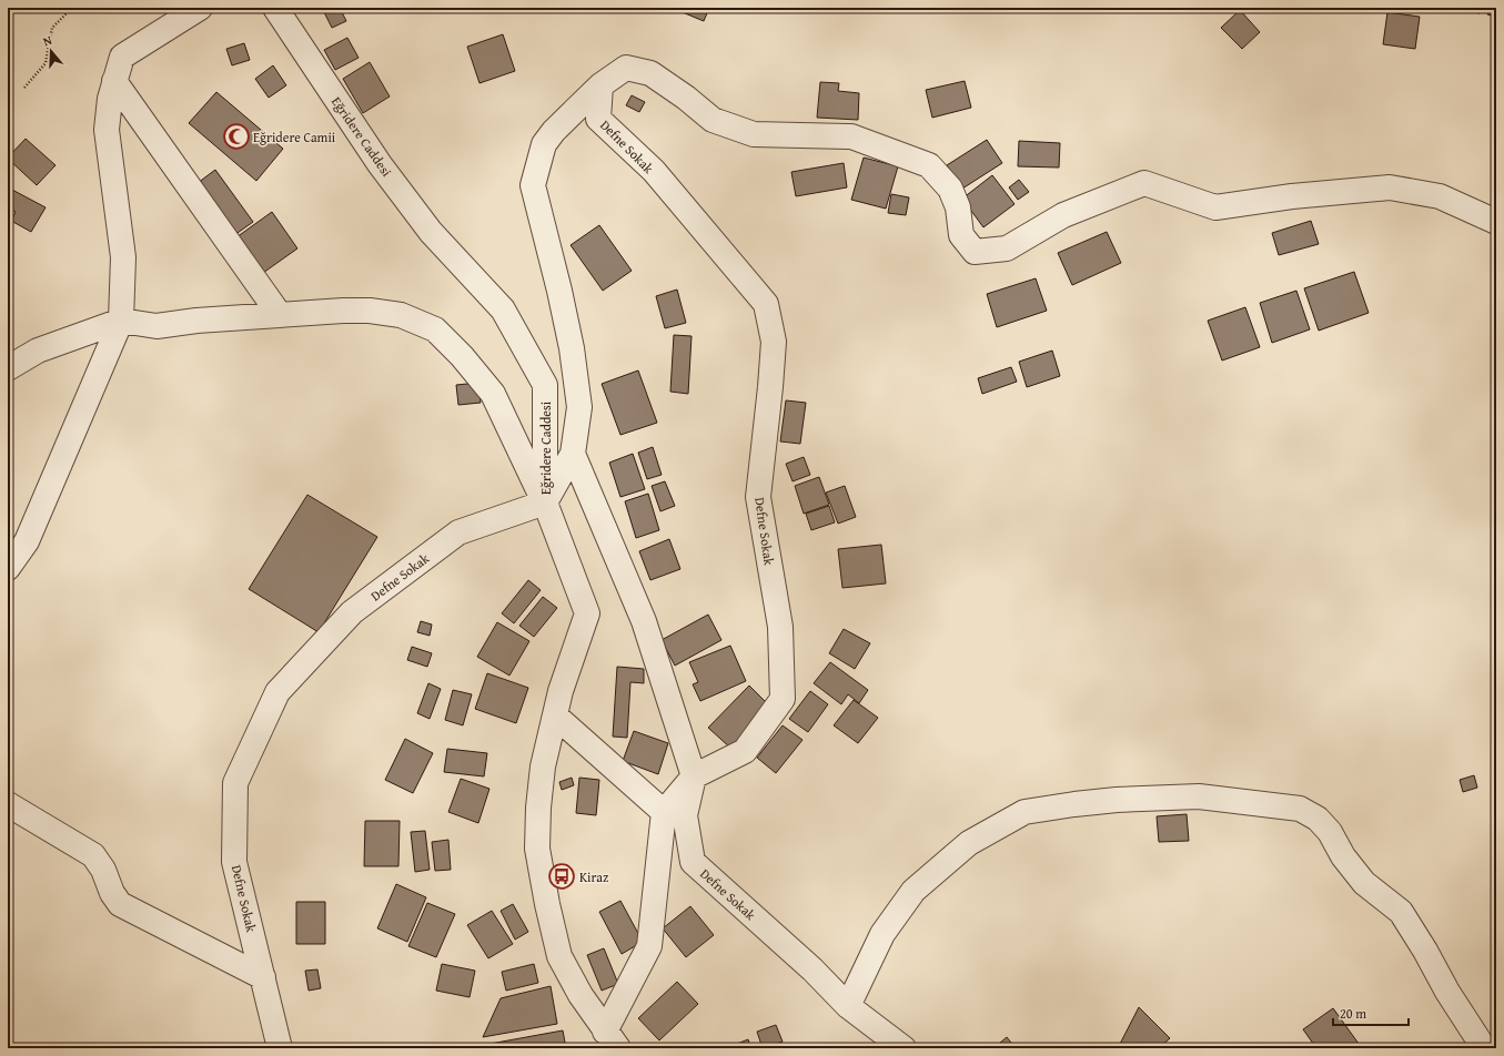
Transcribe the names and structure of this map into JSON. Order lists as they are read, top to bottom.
{
  "streets": {
    "street": ["Eğridere Caddesi", "Defne Sokak"]
  },
  "crossings": [
    ["Eğridere Caddesi", "Defne Sokak"]
  ],
  "places": {
    "mosque": ["Eğridere Camii"],
    "bus stop": ["Kiraz"]
  },
  "scale_bar": "20 m",
  "north": "top"
}
